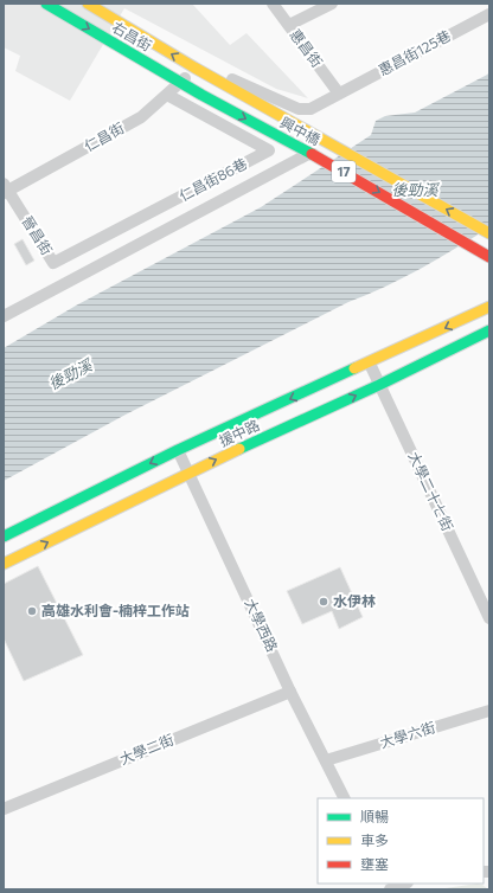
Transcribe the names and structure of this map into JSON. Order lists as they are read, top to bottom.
{
  "streets": {
    "street": [
      "右昌街",
      "惠昌街",
      "惠昌街125巷",
      "興中橋",
      "仁昌街",
      "17",
      "仁昌街86巷",
      "晉昌街",
      "援中路",
      "大學二十七街",
      "大學西路",
      "大學六街",
      "大學二街"
    ]
  },
  "crossings": [
    ["右昌街", "惠昌街125巷"],
    ["右昌街", "興中橋"],
    ["右昌街", "仁昌街"],
    ["惠昌街", "惠昌街125巷"],
    ["惠昌街125巷", "仁昌街"],
    ["仁昌街", "仁昌街86巷"],
    ["仁昌街", "晉昌街"],
    ["仁昌街86巷", "晉昌街"],
    ["援中路", "大學二十七街"],
    ["援中路", "大學西路"],
    ["大學西路", "大學六街"],
    ["大學西路", "大學二街"]
  ],
  "water": ["後勁溪"],
  "places": ["水伊林", "高雄水利會-楠梓工作站"],
  "legend": ["順暢", "車多", "壅塞"]
}
